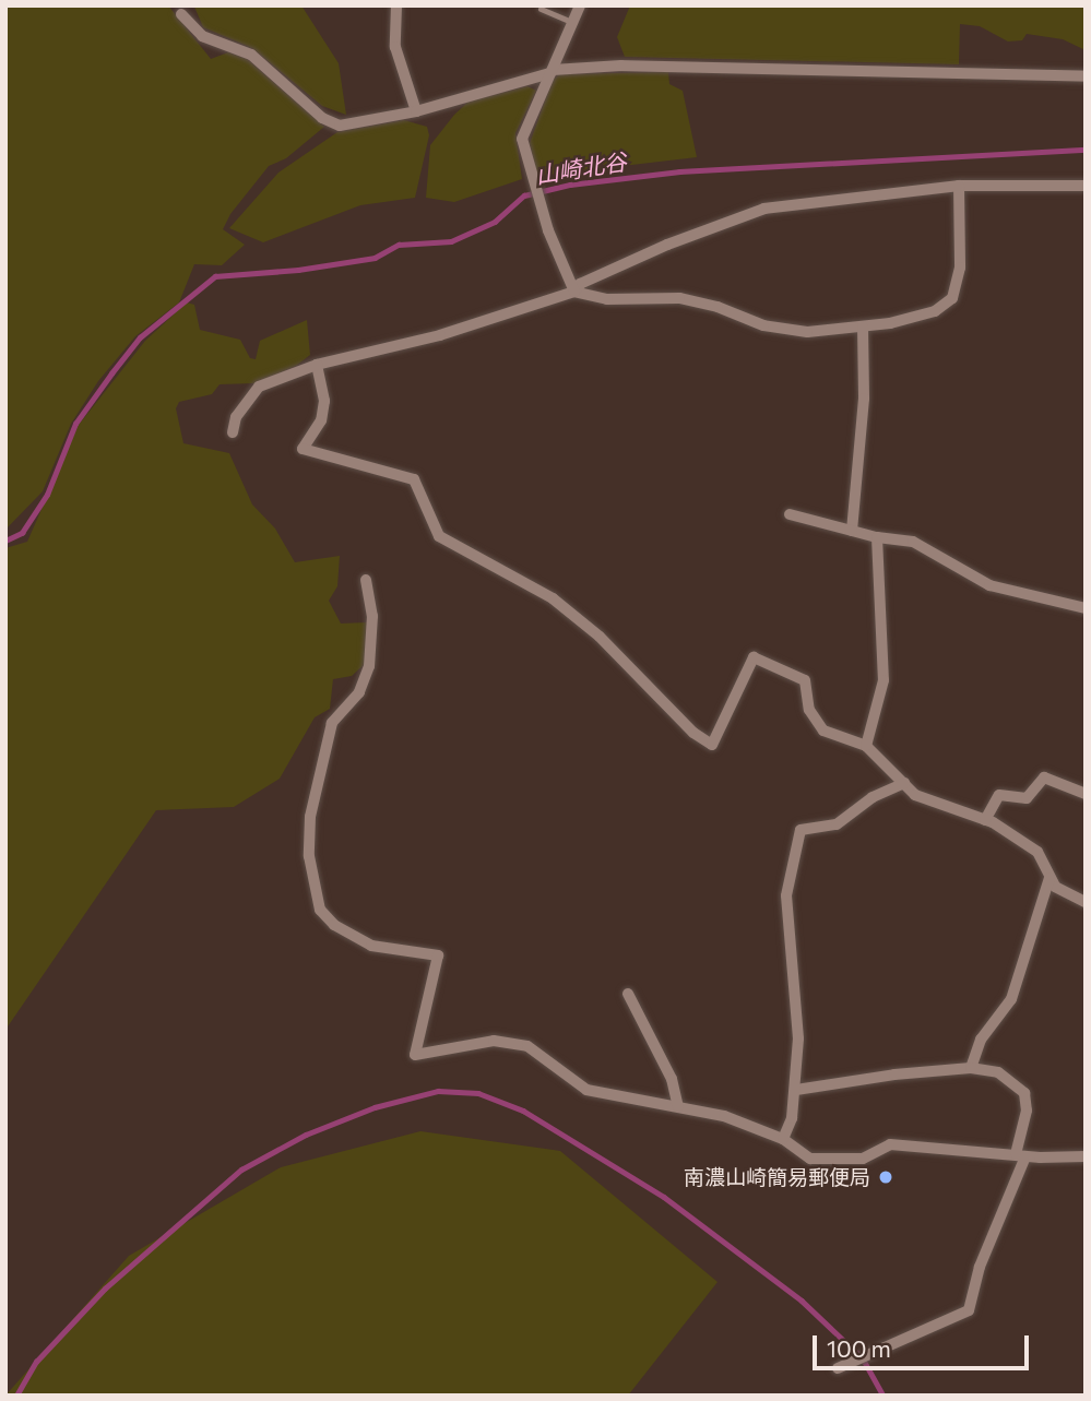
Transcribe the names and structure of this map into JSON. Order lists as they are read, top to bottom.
{
  "water": ["山崎北谷"],
  "places": ["南濃山崎簡易郵便局"],
  "scale_bar": "100 m"
}
